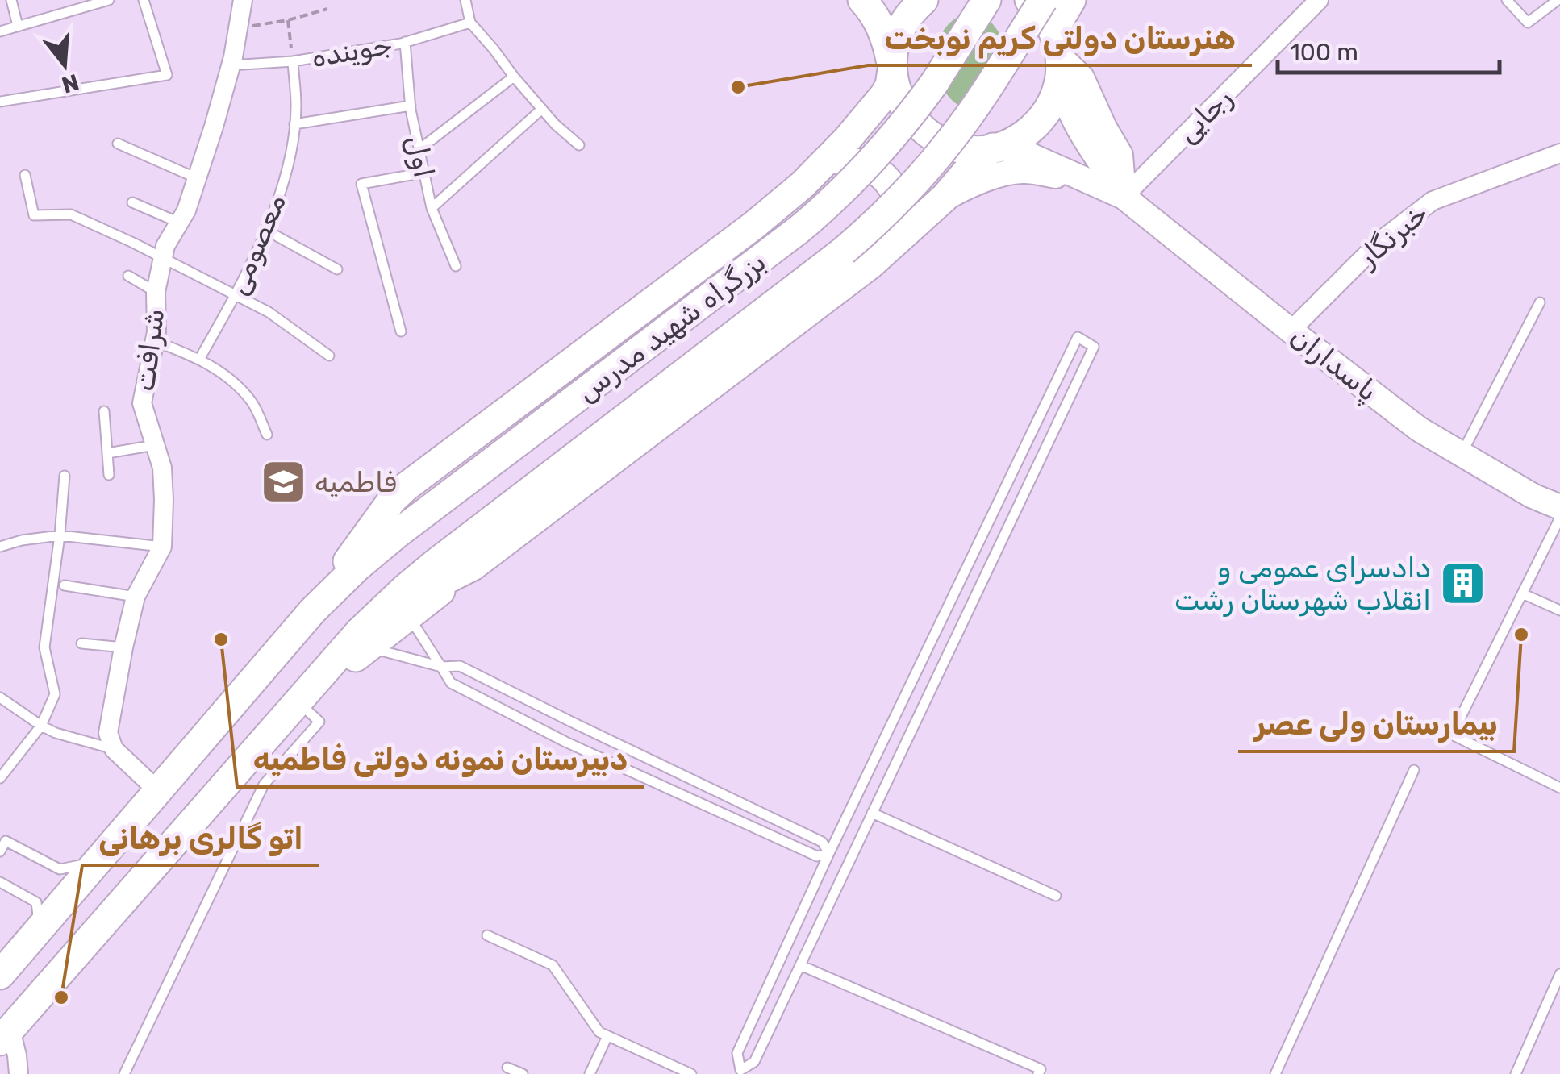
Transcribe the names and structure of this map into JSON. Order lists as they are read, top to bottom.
{
  "streets": {
    "highway": ["بزرگراه شهید مدرس"],
    "main road": ["پاسداران"],
    "street": ["رجایی", "خبرنگار", "شرافت"],
    "lane": ["جوینده", "اول", "معصومی"]
  },
  "crossings": [
    ["جوینده", "اول"],
    ["جوینده", "معصومی"],
    ["جوینده", "شرافت"],
    ["رجایی", "پاسداران"],
    ["خبرنگار", "پاسداران"]
  ],
  "places": {
    "other": [
      "هنرستان دولتی کریم نوبخت",
      "بیمارستان ولی عصر",
      "دبیرستان نمونه دولتی فاطمیه",
      "اتو گالری برهانی"
    ],
    "school or university": ["فاطمیه"],
    "building": ["دادسرای عمومی و انقلاب شهرستان رشت"]
  },
  "scale_bar": "100 m",
  "north": "bottom"
}
